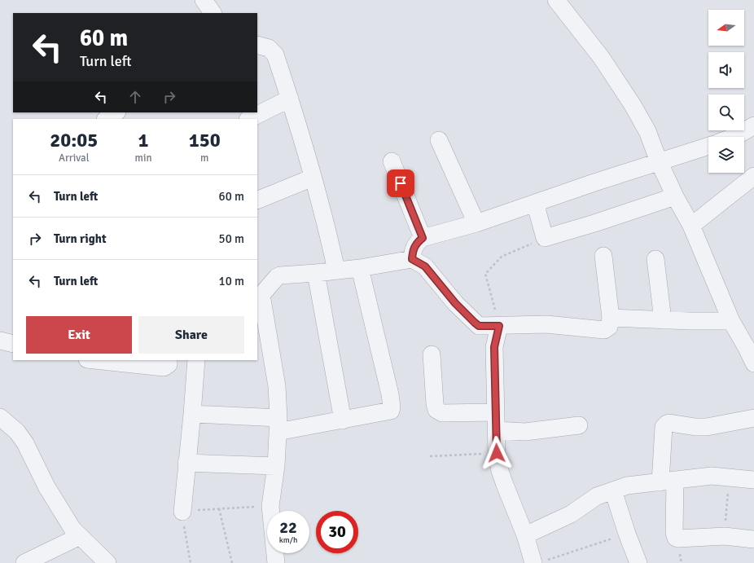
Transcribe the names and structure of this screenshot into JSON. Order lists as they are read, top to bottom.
{
  "north": "left",
  "page": {
    "turn": ["60 m", "Turn left"],
    "eta": [
      "20:05",
      "Arrival",
      "1",
      "min",
      "150",
      "m"
    ],
    "list": [
      {
        "name": "Turn left",
        "value": "60 m"
      },
      {
        "name": "Turn right",
        "value": "50 m"
      },
      {
        "name": "Turn left",
        "value": "10 m"
      }
    ],
    "buttons": ["Exit", "Share"],
    "speed": "22 km/h",
    "limit": "30"
  }
}
